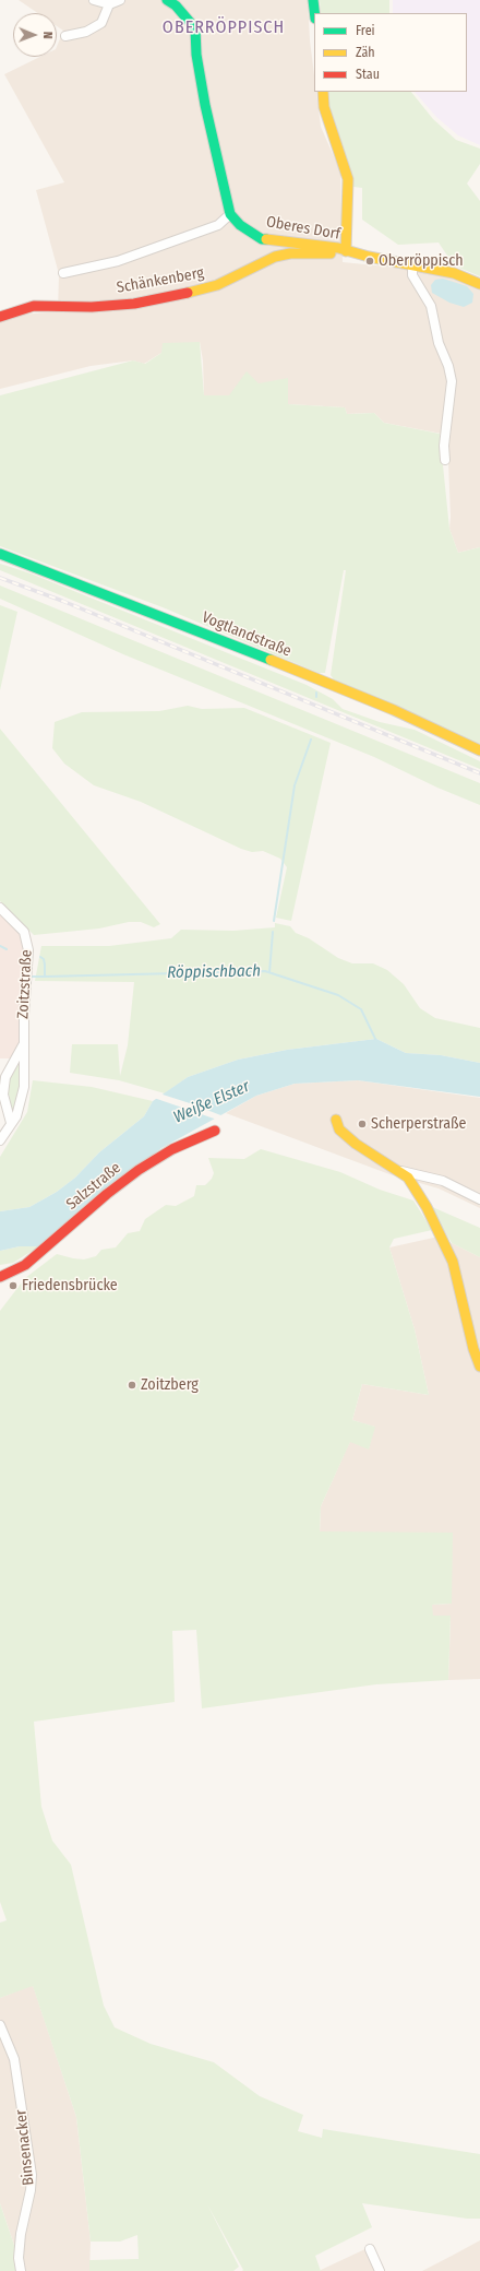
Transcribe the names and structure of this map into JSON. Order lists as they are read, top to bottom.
{
  "streets": {
    "street": [
      "Oberes Dorf",
      "Schänkenberg",
      "Vogtlandstraße",
      "Zoitzstraße",
      "Salzstraße",
      "Binsenacker"
    ]
  },
  "crossings": [
    ["Oberes Dorf", "Schänkenberg"]
  ],
  "districts": ["OBERRÖPPISCH"],
  "water": ["Röppischbach", "Weiße Elster"],
  "places": [
    "Oberröppisch",
    "Scherperstraße",
    "Friedensbrücke",
    "Zoitzberg"
  ],
  "legend": ["Frei", "Zäh", "Stau"],
  "north": "right"
}
